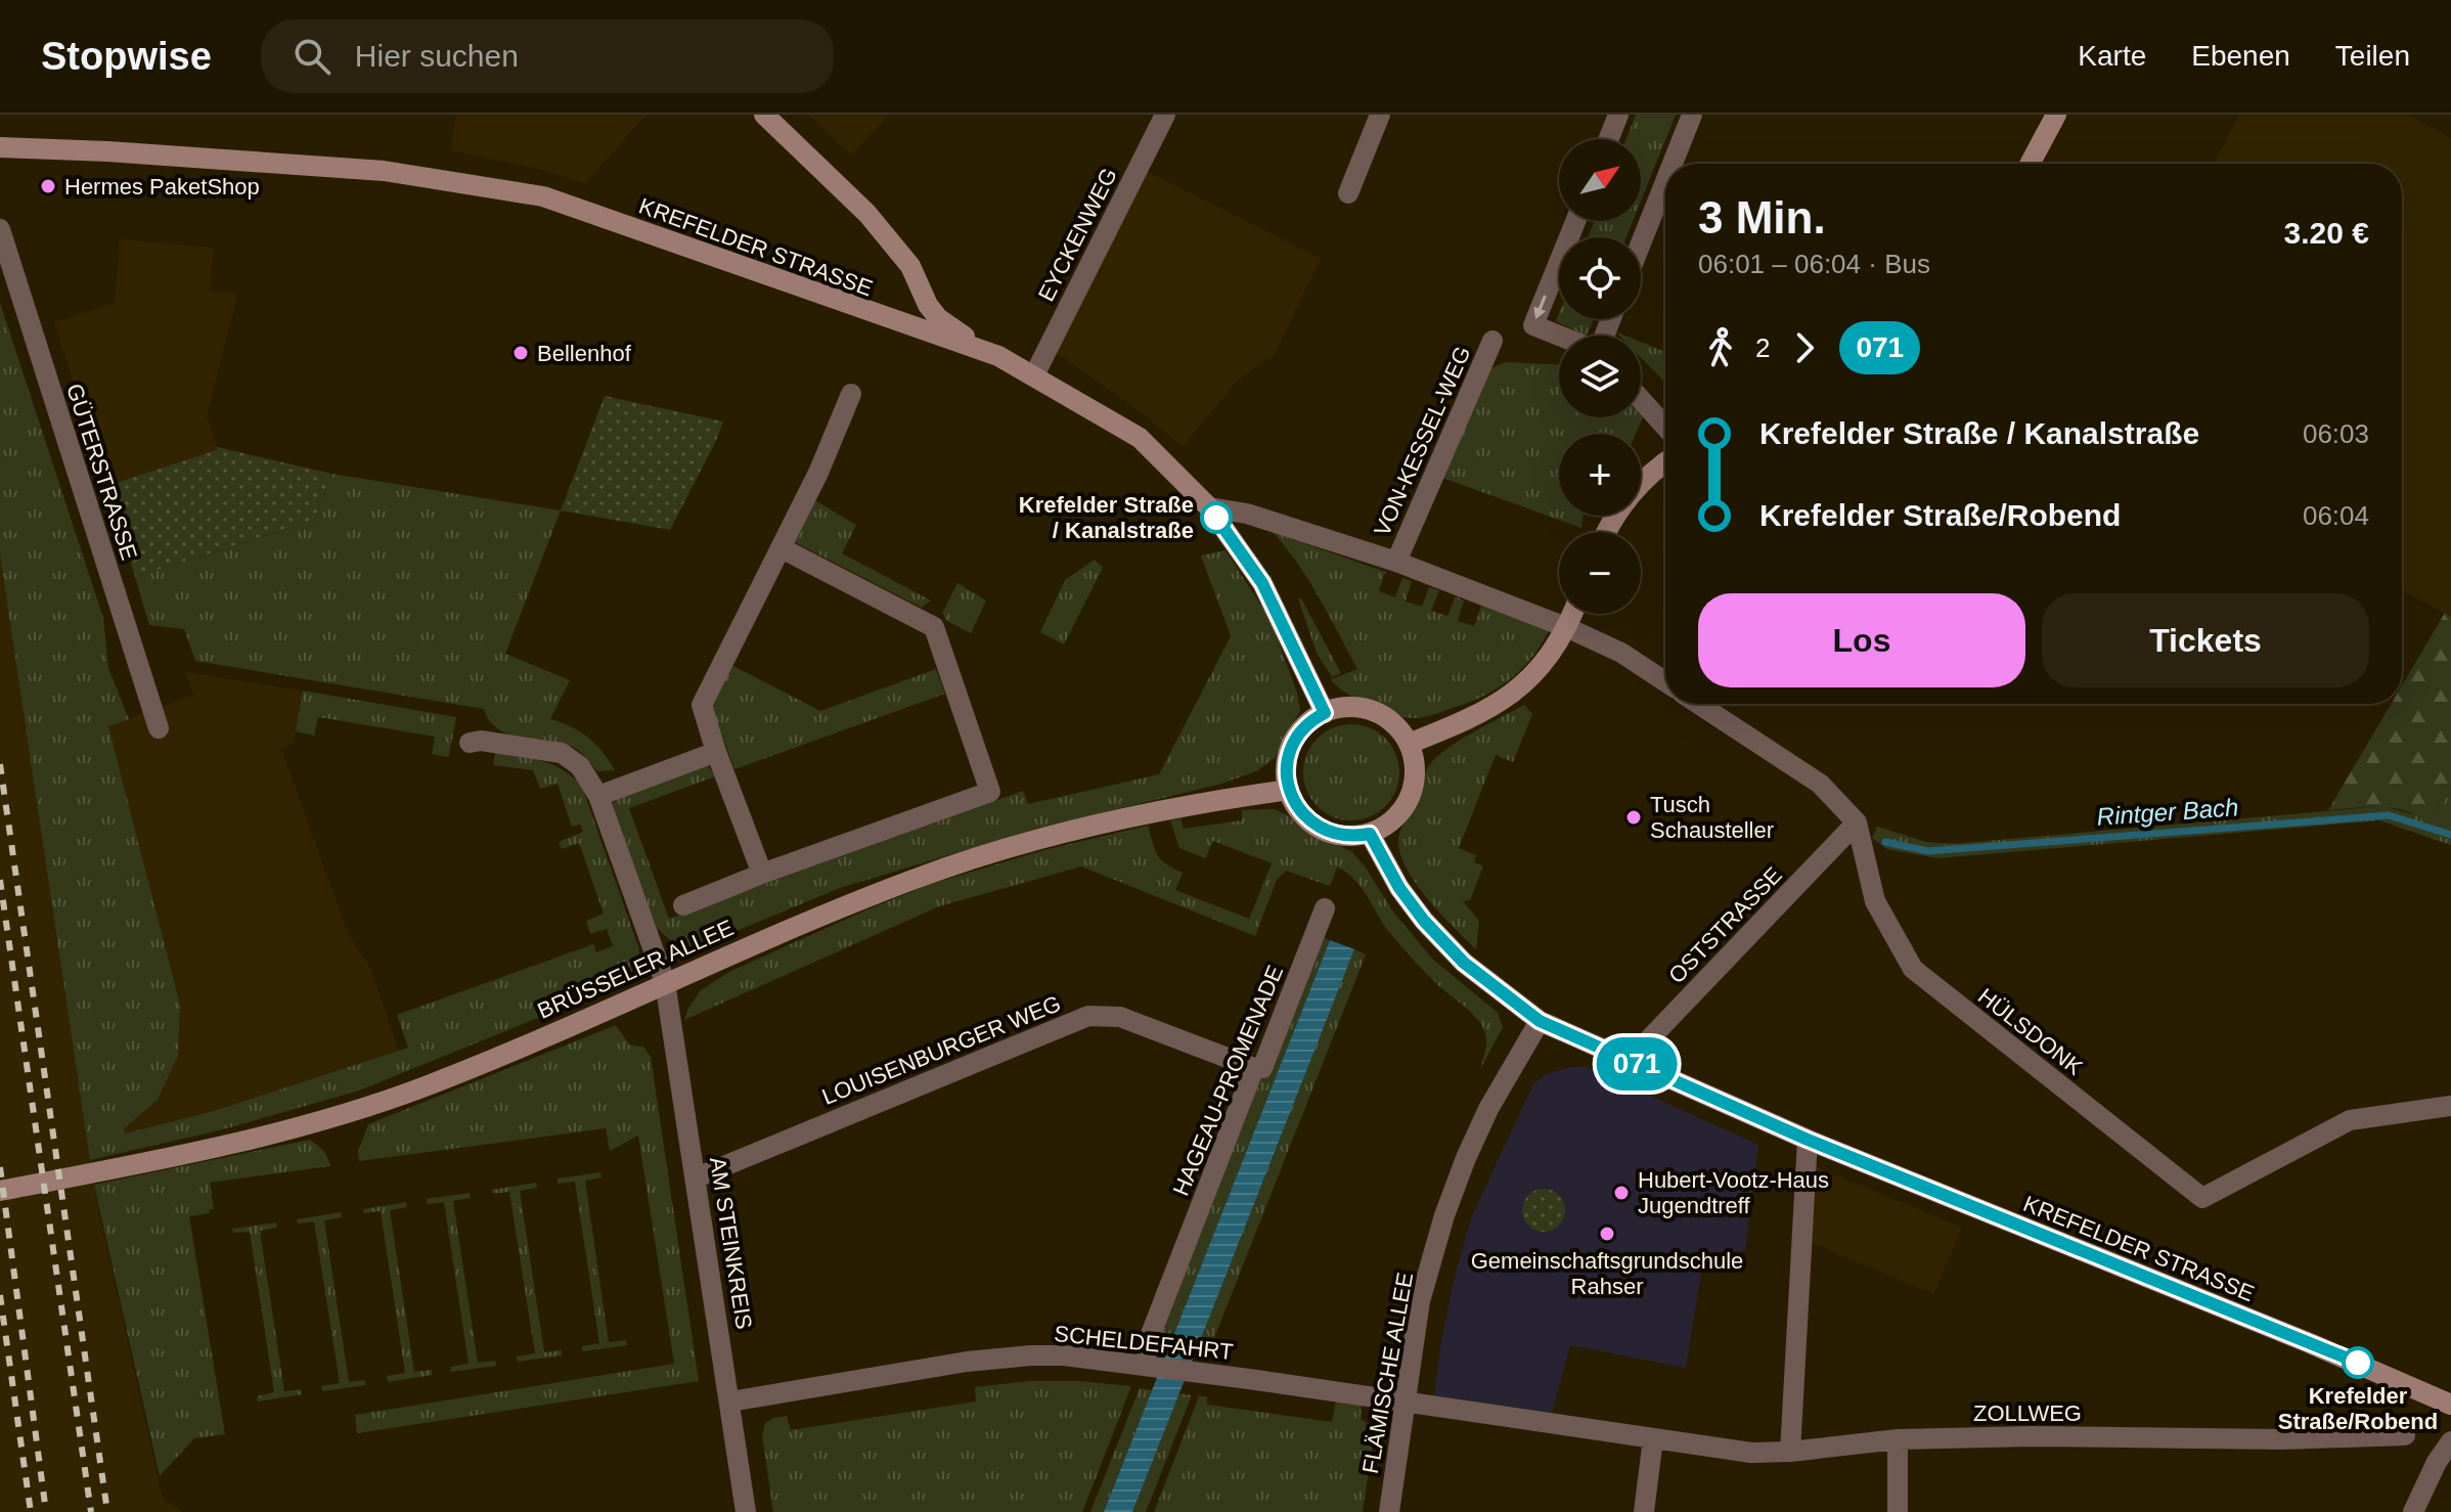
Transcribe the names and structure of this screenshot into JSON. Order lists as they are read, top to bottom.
{
  "streets": {
    "main road": ["KREFELDER STRASSE", "BRÜSSELER ALLEE"],
    "street": [
      "EYCKENWEG",
      "VON-KESSEL-WEG",
      "GÜTERSTRASSE",
      "OSTSTRASSE",
      "HÜLSDONK",
      "LOUISENBURGER WEG",
      "HAGEAU-PROMENADE",
      "AM STEINKREIS",
      "SCHELDEFAHRT",
      "FLÄMISCHE ALLEE",
      "ZOLLWEG"
    ]
  },
  "crossings": [
    ["EYCKENWEG", "KREFELDER STRASSE"],
    ["KREFELDER STRASSE", "VON-KESSEL-WEG"],
    ["KREFELDER STRASSE", "OSTSTRASSE"],
    ["KREFELDER STRASSE", "BRÜSSELER ALLEE"],
    ["KREFELDER STRASSE", "FLÄMISCHE ALLEE"],
    ["OSTSTRASSE", "HÜLSDONK"],
    ["BRÜSSELER ALLEE", "AM STEINKREIS"],
    ["LOUISENBURGER WEG", "HAGEAU-PROMENADE"],
    ["LOUISENBURGER WEG", "AM STEINKREIS"],
    ["HAGEAU-PROMENADE", "SCHELDEFAHRT"],
    ["AM STEINKREIS", "SCHELDEFAHRT"],
    ["SCHELDEFAHRT", "FLÄMISCHE ALLEE"],
    ["SCHELDEFAHRT", "ZOLLWEG"],
    ["FLÄMISCHE ALLEE", "ZOLLWEG"]
  ],
  "water": ["Rintger Bach"],
  "places": [
    "Hermes PaketShop",
    "Bellenhof",
    "Krefelder Straße / Kanalstraße",
    "Tusch Schausteller",
    "Hubert-Vootz-Haus Jugendtreff",
    "Gemeinschaftsgrundschule Rahser",
    "Krefelder Straße/Robend"
  ],
  "lines": ["bus line 071"],
  "north": "top right",
  "page": {
    "header": "Stopwise",
    "search": "Hier suchen",
    "nav": ["Karte", "Ebenen", "Teilen"],
    "on_map": "071",
    "map_buttons": ["+", "−"],
    "heading": ["3 Min.", "06:01 – 06:04 · Bus", "3.20 €"],
    "legs": ["2", "071"],
    "list": [
      {
        "name": "Krefelder Straße / Kanalstraße",
        "value": "06:03"
      },
      {
        "name": "Krefelder Straße/Robend",
        "value": "06:04"
      }
    ],
    "buttons": ["Los", "Tickets"]
  }
}
